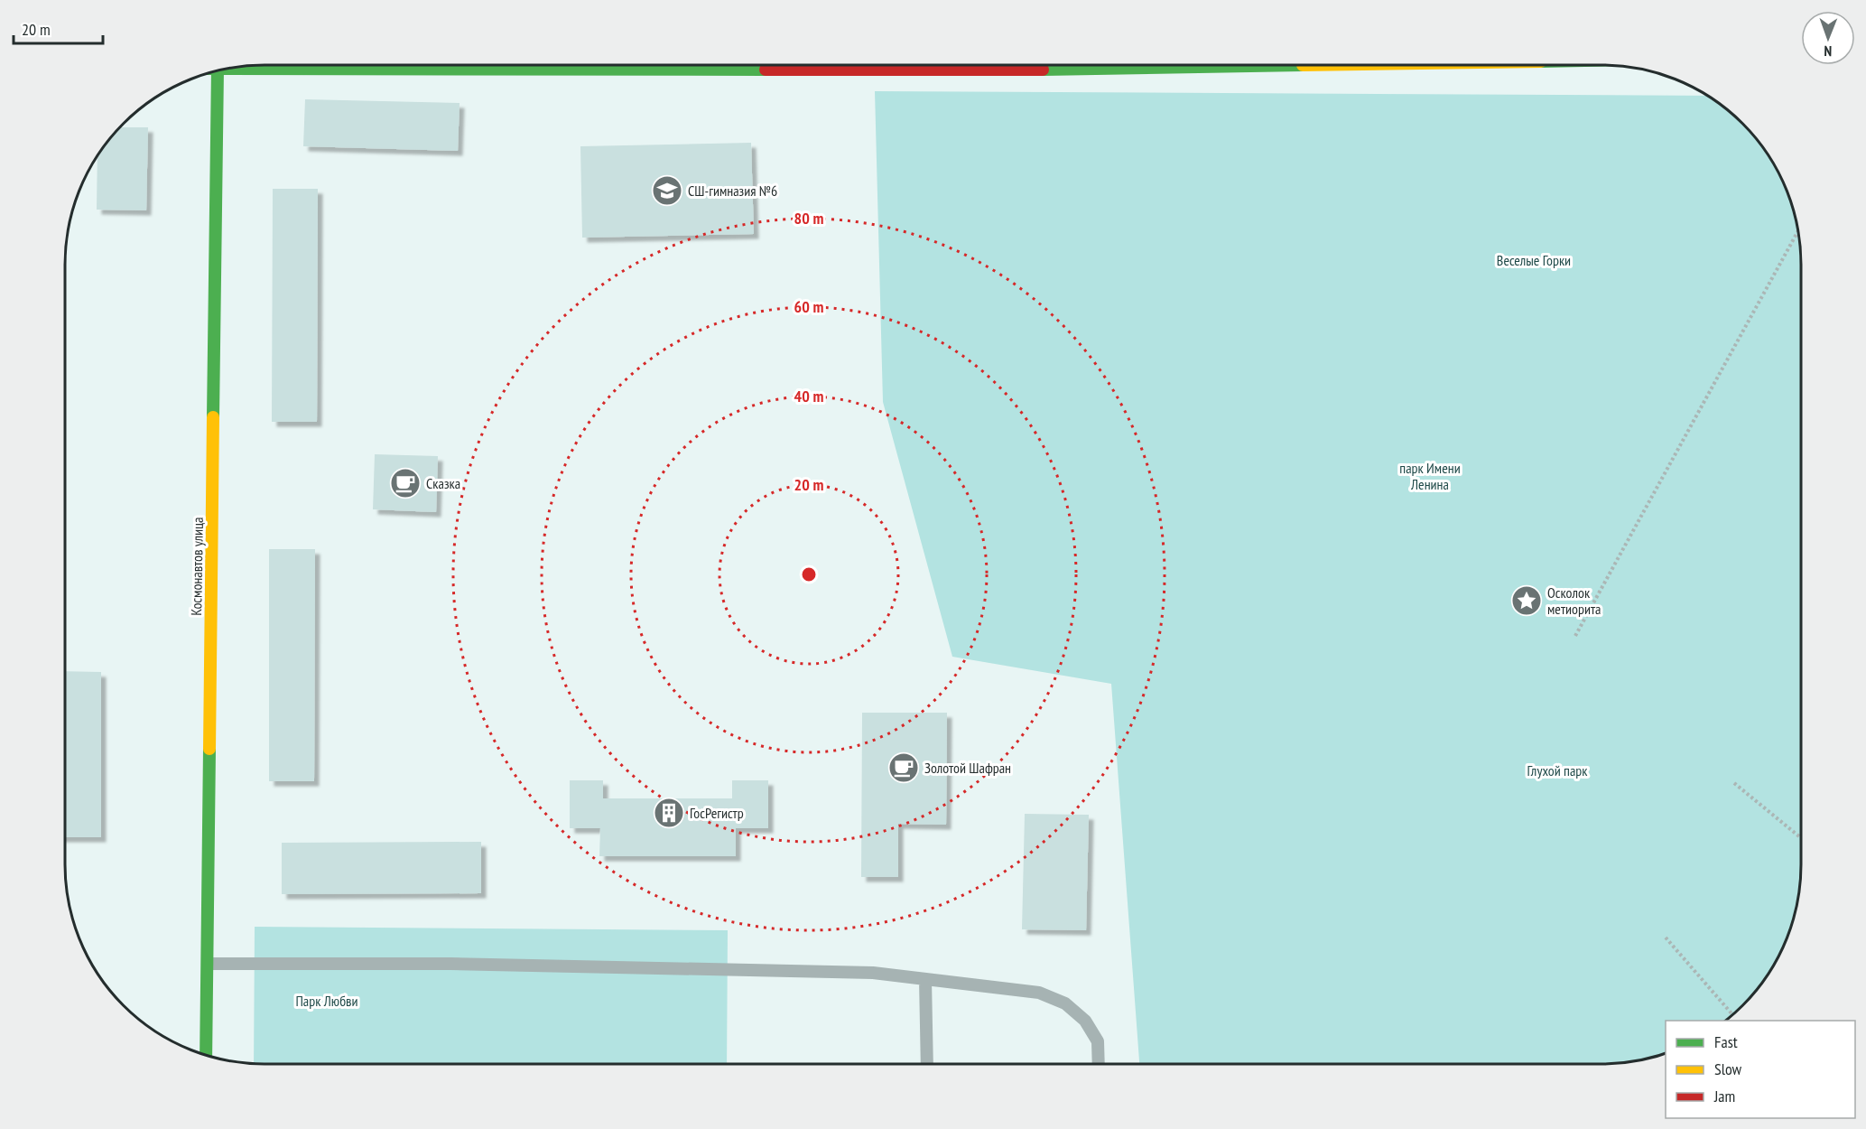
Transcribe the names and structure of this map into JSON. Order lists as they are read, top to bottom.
{
  "streets": {
    "street": ["Космонавтов улица"]
  },
  "parks": [
    "Веселые Горки",
    "парк Имени Ленина",
    "Глухой парк",
    "Парк Любви"
  ],
  "places": {
    "school or university": ["СШ-гимназия №6"],
    "cafe": ["Сказка", "Золотой Шафран"],
    "place": ["Осколок метиорита"],
    "building": ["ГосРегистр"]
  },
  "legend": ["Fast", "Slow", "Jam"],
  "scale_bar": "20 m",
  "north": "bottom",
  "rings": [
    "80 m",
    "60 m",
    "40 m",
    "20 m"
  ]
}
